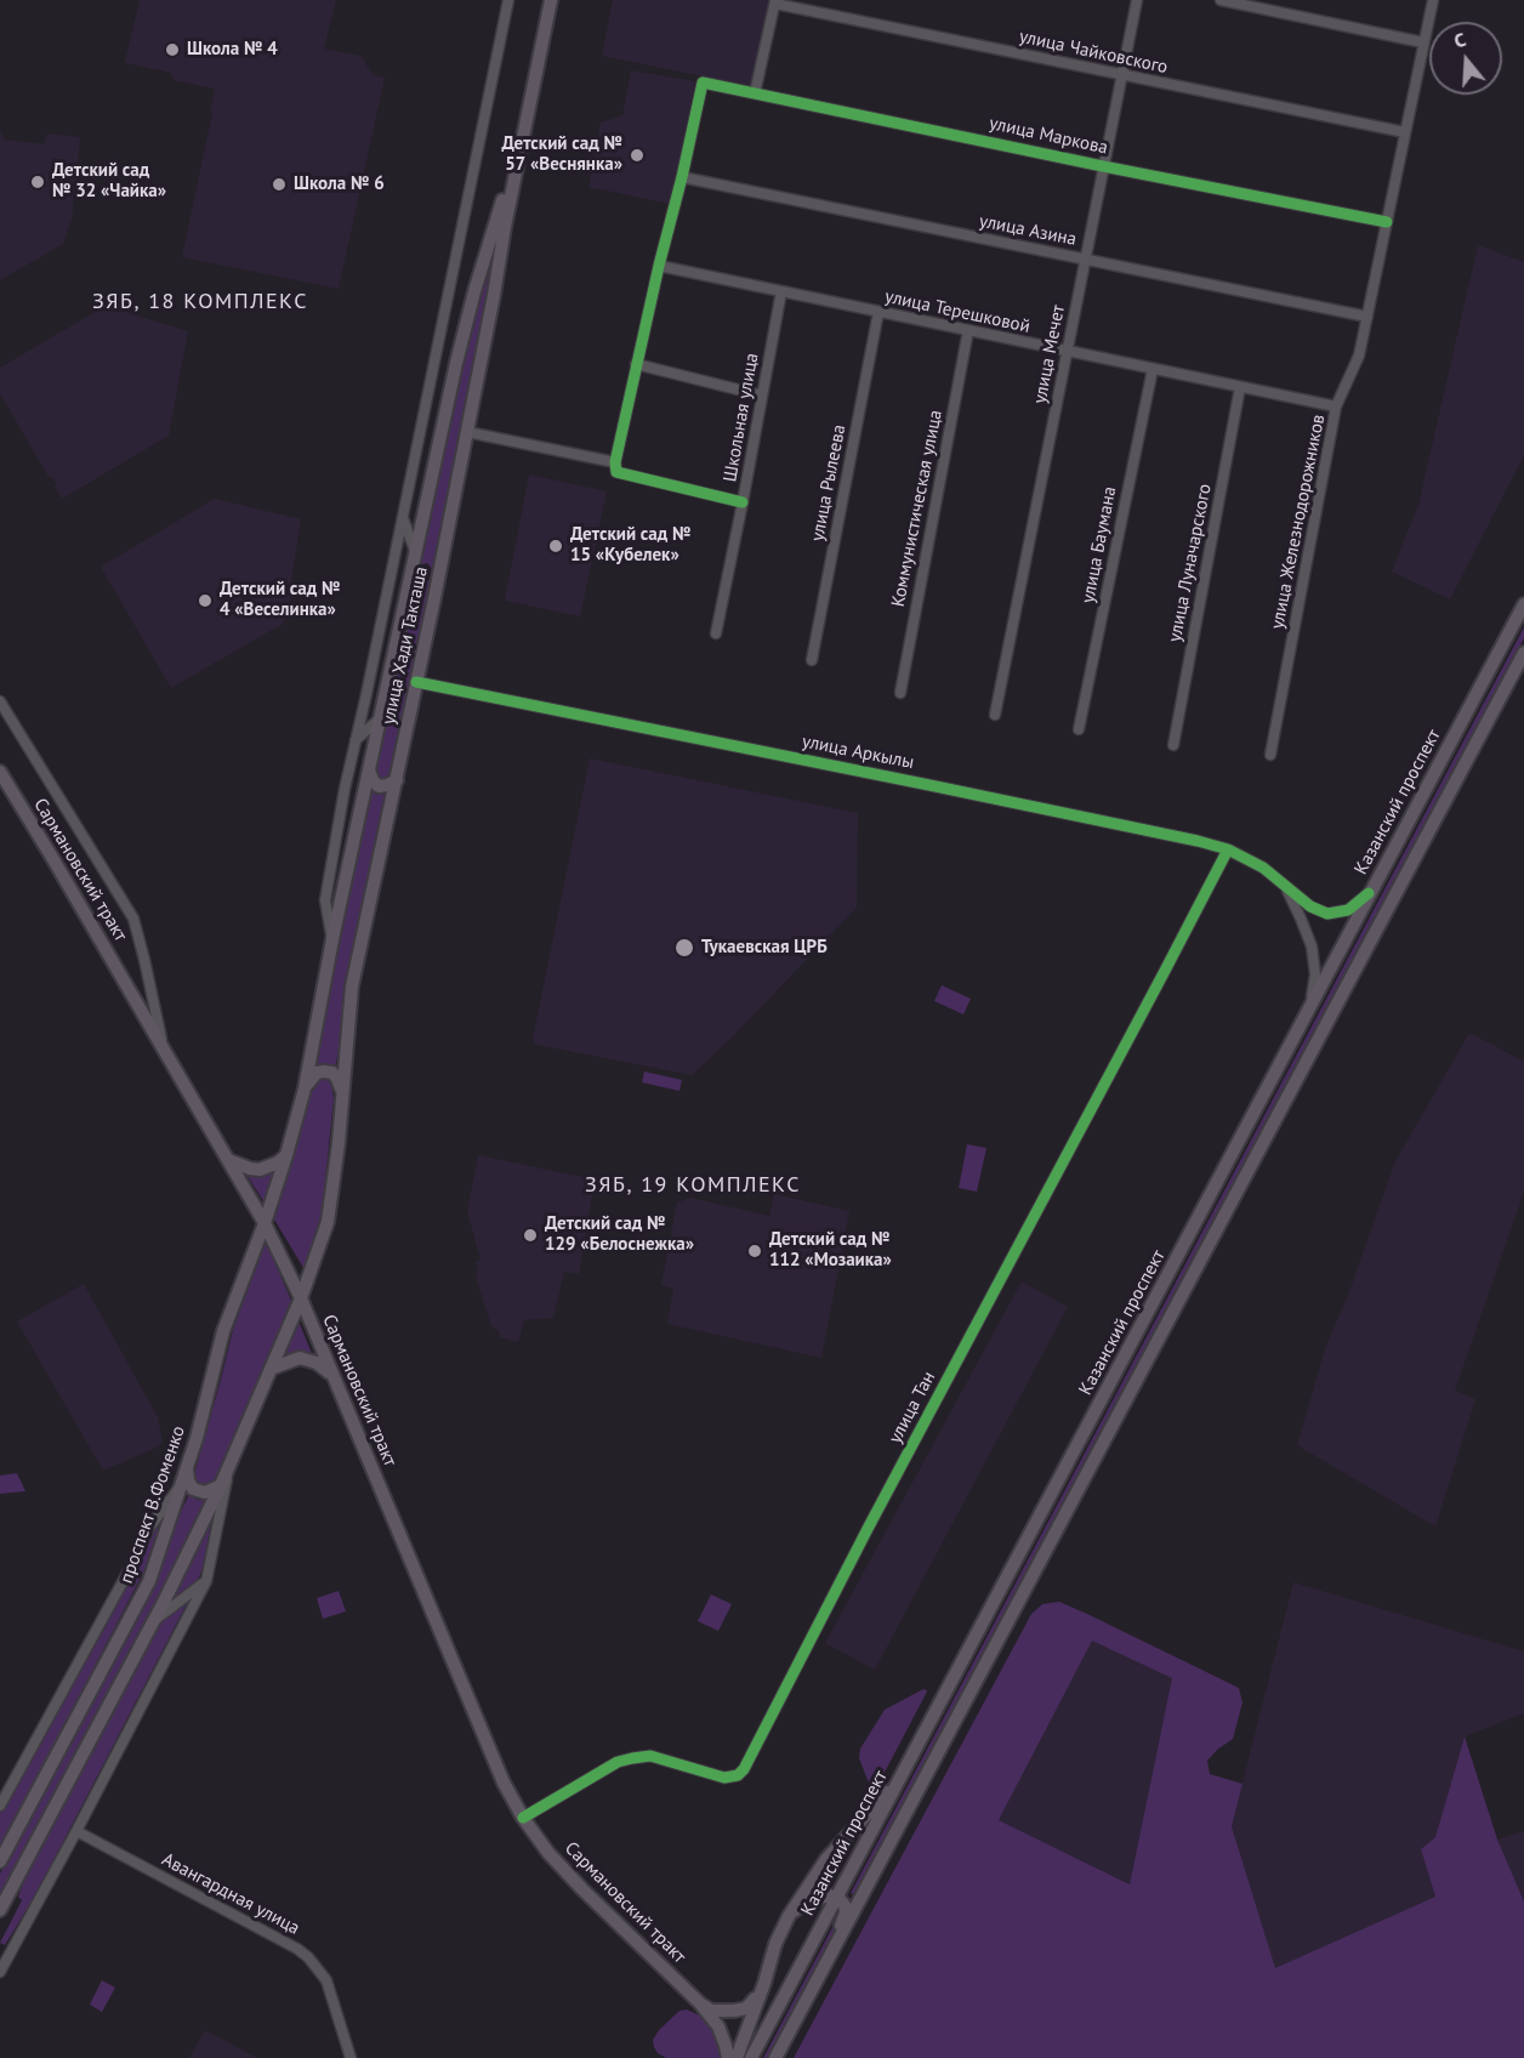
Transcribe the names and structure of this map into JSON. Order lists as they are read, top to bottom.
{
  "streets": {
    "main road": [
      "улица Хади Такташа",
      "Казанский проспект",
      "Сармановский тракт",
      "проспект В.Фоменко"
    ],
    "street": [
      "улица Чайковского",
      "улица Маркова",
      "улица Азина",
      "улица Терешковой",
      "улица Мечет",
      "Школьная улица",
      "улица Рылеева",
      "Коммунистическая улица",
      "улица Железнодорожников",
      "улица Баумана",
      "улица Луначарского",
      "улица Аркылы",
      "улица Тан",
      "Авангардная улица"
    ]
  },
  "crossings": [
    ["улица Чайковского", "улица Мечет"],
    ["улица Чайковского", "улица Железнодорожников"],
    ["улица Маркова", "улица Азина"],
    ["улица Маркова", "улица Мечет"],
    ["улица Маркова", "улица Железнодорожников"],
    ["улица Азина", "улица Мечет"],
    ["улица Азина", "улица Железнодорожников"],
    ["улица Терешковой", "улица Мечет"],
    ["улица Терешковой", "Школьная улица"],
    ["улица Терешковой", "улица Рылеева"],
    ["улица Терешковой", "Коммунистическая улица"],
    ["улица Терешковой", "улица Железнодорожников"],
    ["улица Терешковой", "улица Баумана"],
    ["улица Терешковой", "улица Луначарского"],
    ["улица Хади Такташа", "улица Аркылы"],
    ["улица Хади Такташа", "Сармановский тракт"],
    ["улица Хади Такташа", "проспект В.Фоменко"],
    ["улица Аркылы", "Казанский проспект"],
    ["улица Аркылы", "улица Тан"],
    ["Сармановский тракт", "улица Тан"],
    ["Сармановский тракт", "проспект В.Фоменко"]
  ],
  "districts": ["ЗЯБ, 18 КОМПЛЕКС", "ЗЯБ, 19 КОМПЛЕКС"],
  "places": [
    "Школа № 4",
    "Детский сад № 57 «Веснянка»",
    "Детский сад № 32 «Чайка»",
    "Школа № 6",
    "Детский сад № 15 «Кубелек»",
    "Детский сад № 4 «Веселинка»",
    "Тукаевская ЦРБ",
    "Детский сад № 129 «Белоснежка»",
    "Детский сад № 112 «Мозаика»"
  ],
  "north": "top"
}
